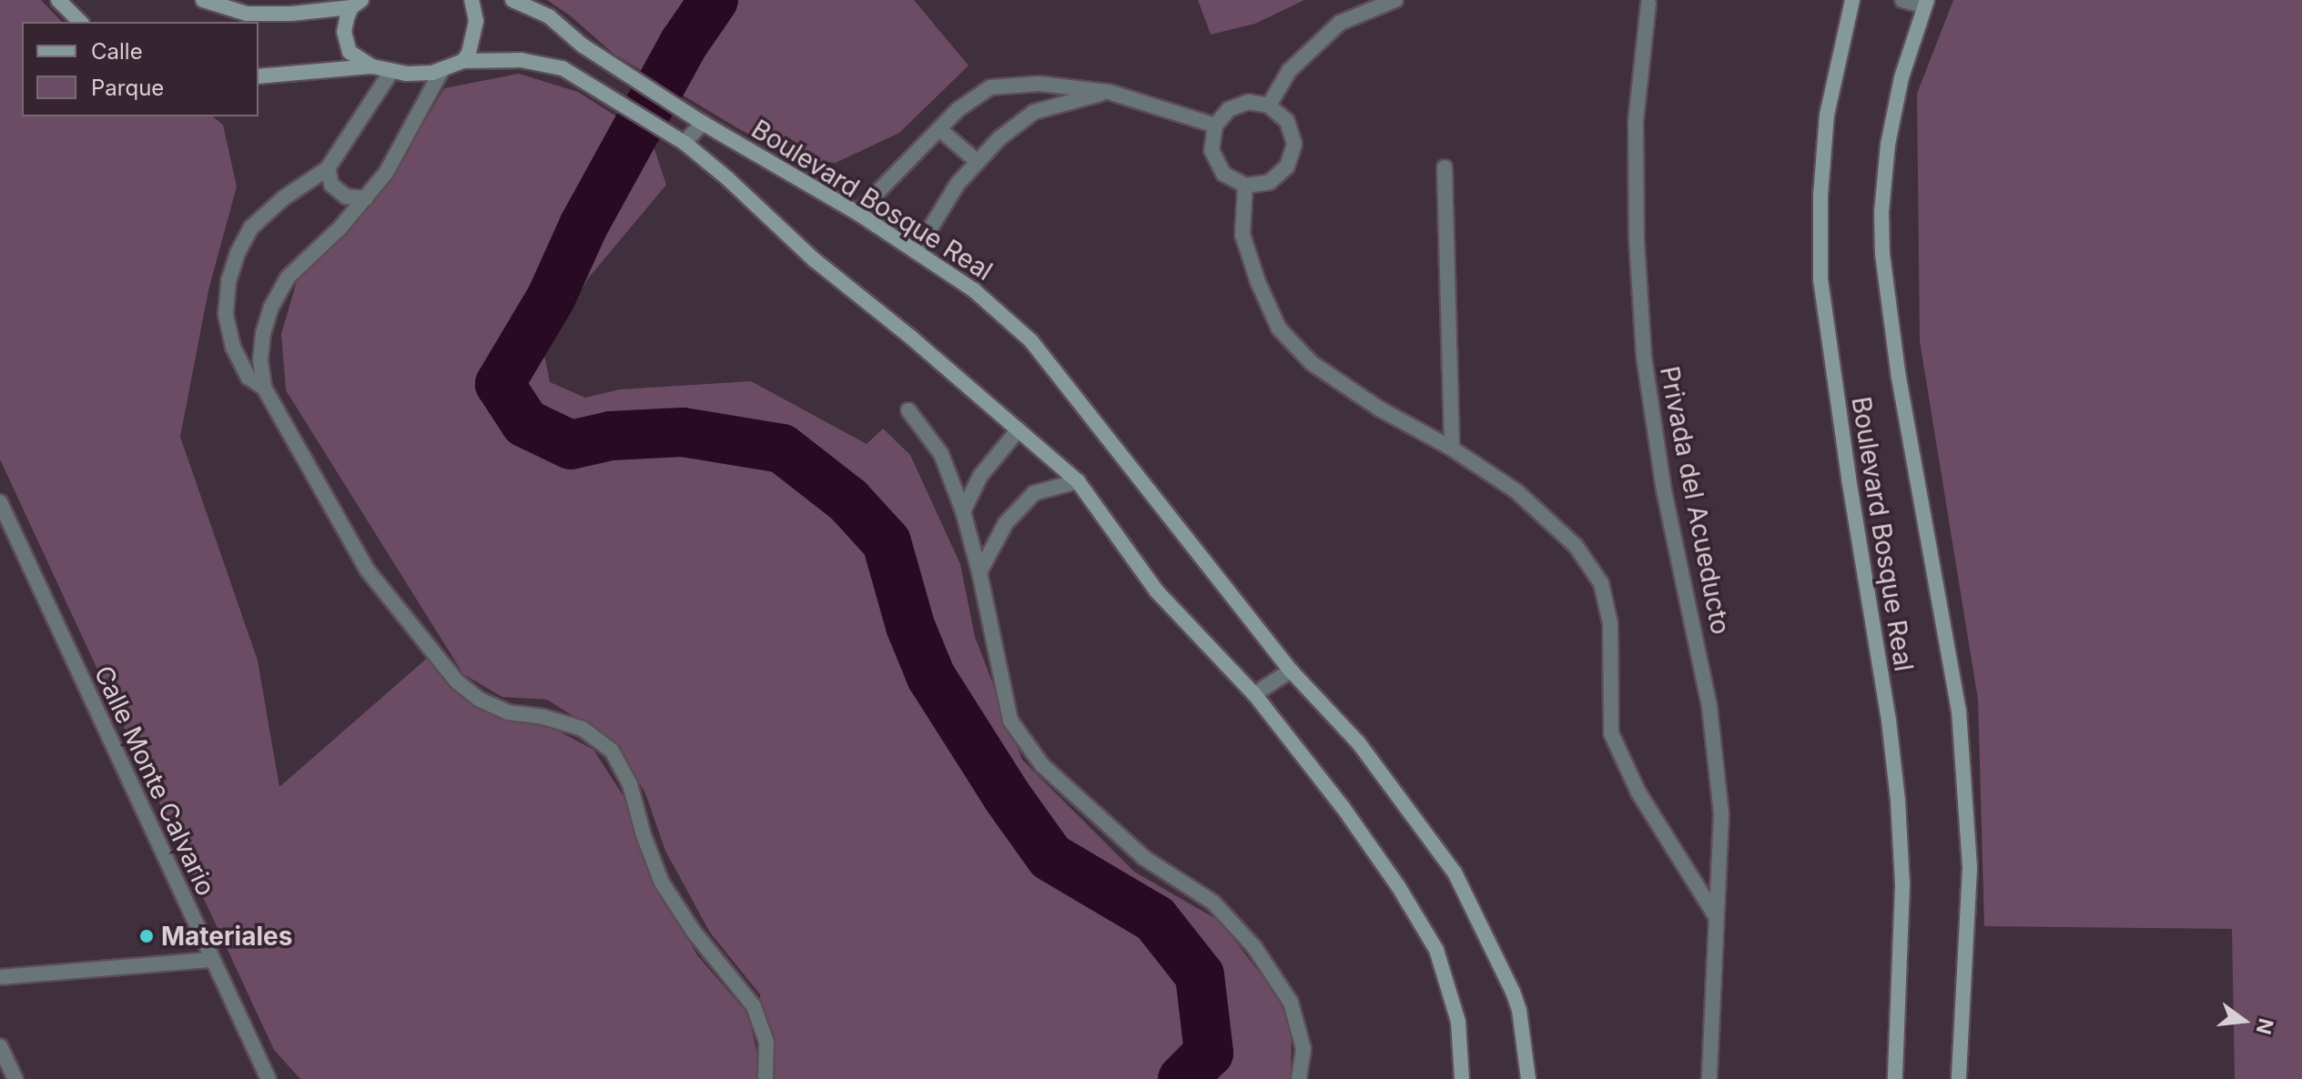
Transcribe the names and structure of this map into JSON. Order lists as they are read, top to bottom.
{
  "streets": {
    "street": ["Boulevard Bosque Real", "Privada del Acueducto", "Calle Monte Calvario"]
  },
  "places": ["Materiales"],
  "legend": ["Calle", "Parque"],
  "north": "right"
}
